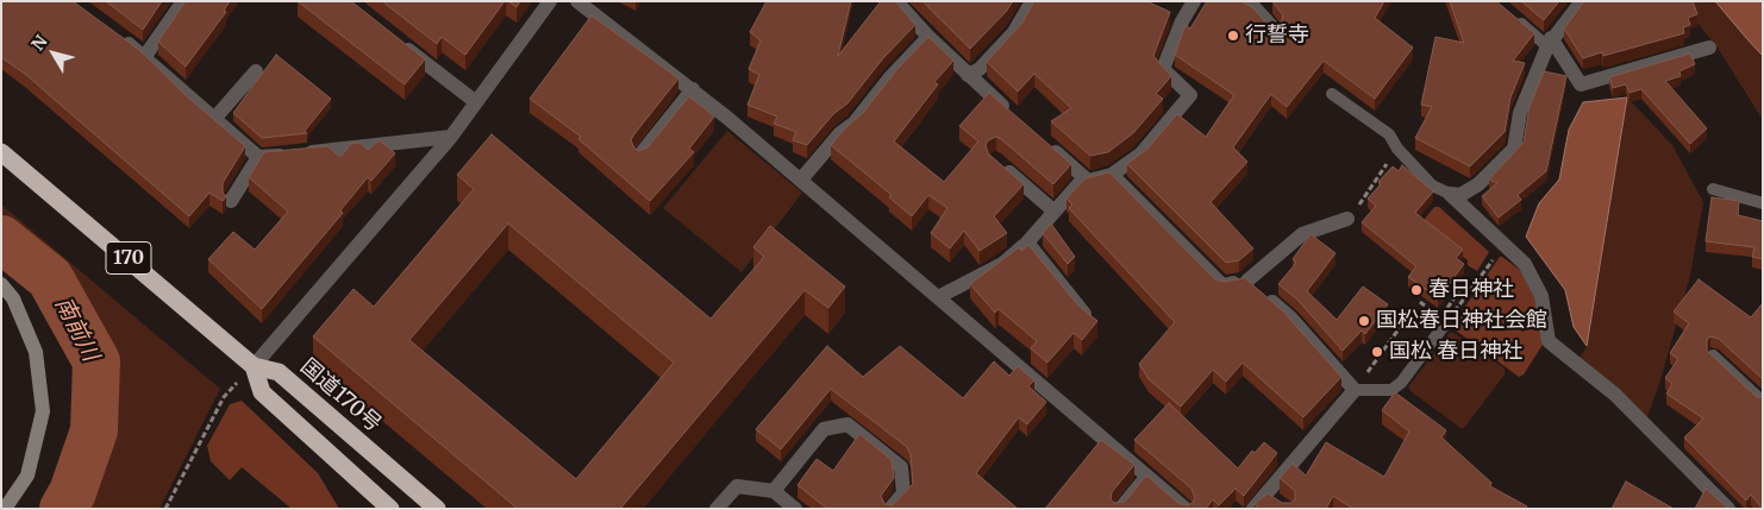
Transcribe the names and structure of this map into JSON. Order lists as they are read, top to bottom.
{
  "streets": {
    "highway": ["170", "国道170号"]
  },
  "crossings": [
    ["170", "国道170号"]
  ],
  "water": ["南前川"],
  "places": [
    "行誓寺",
    "春日神社",
    "国松春日神社会館",
    "国松 春日神社"
  ],
  "north": "top left"
}
